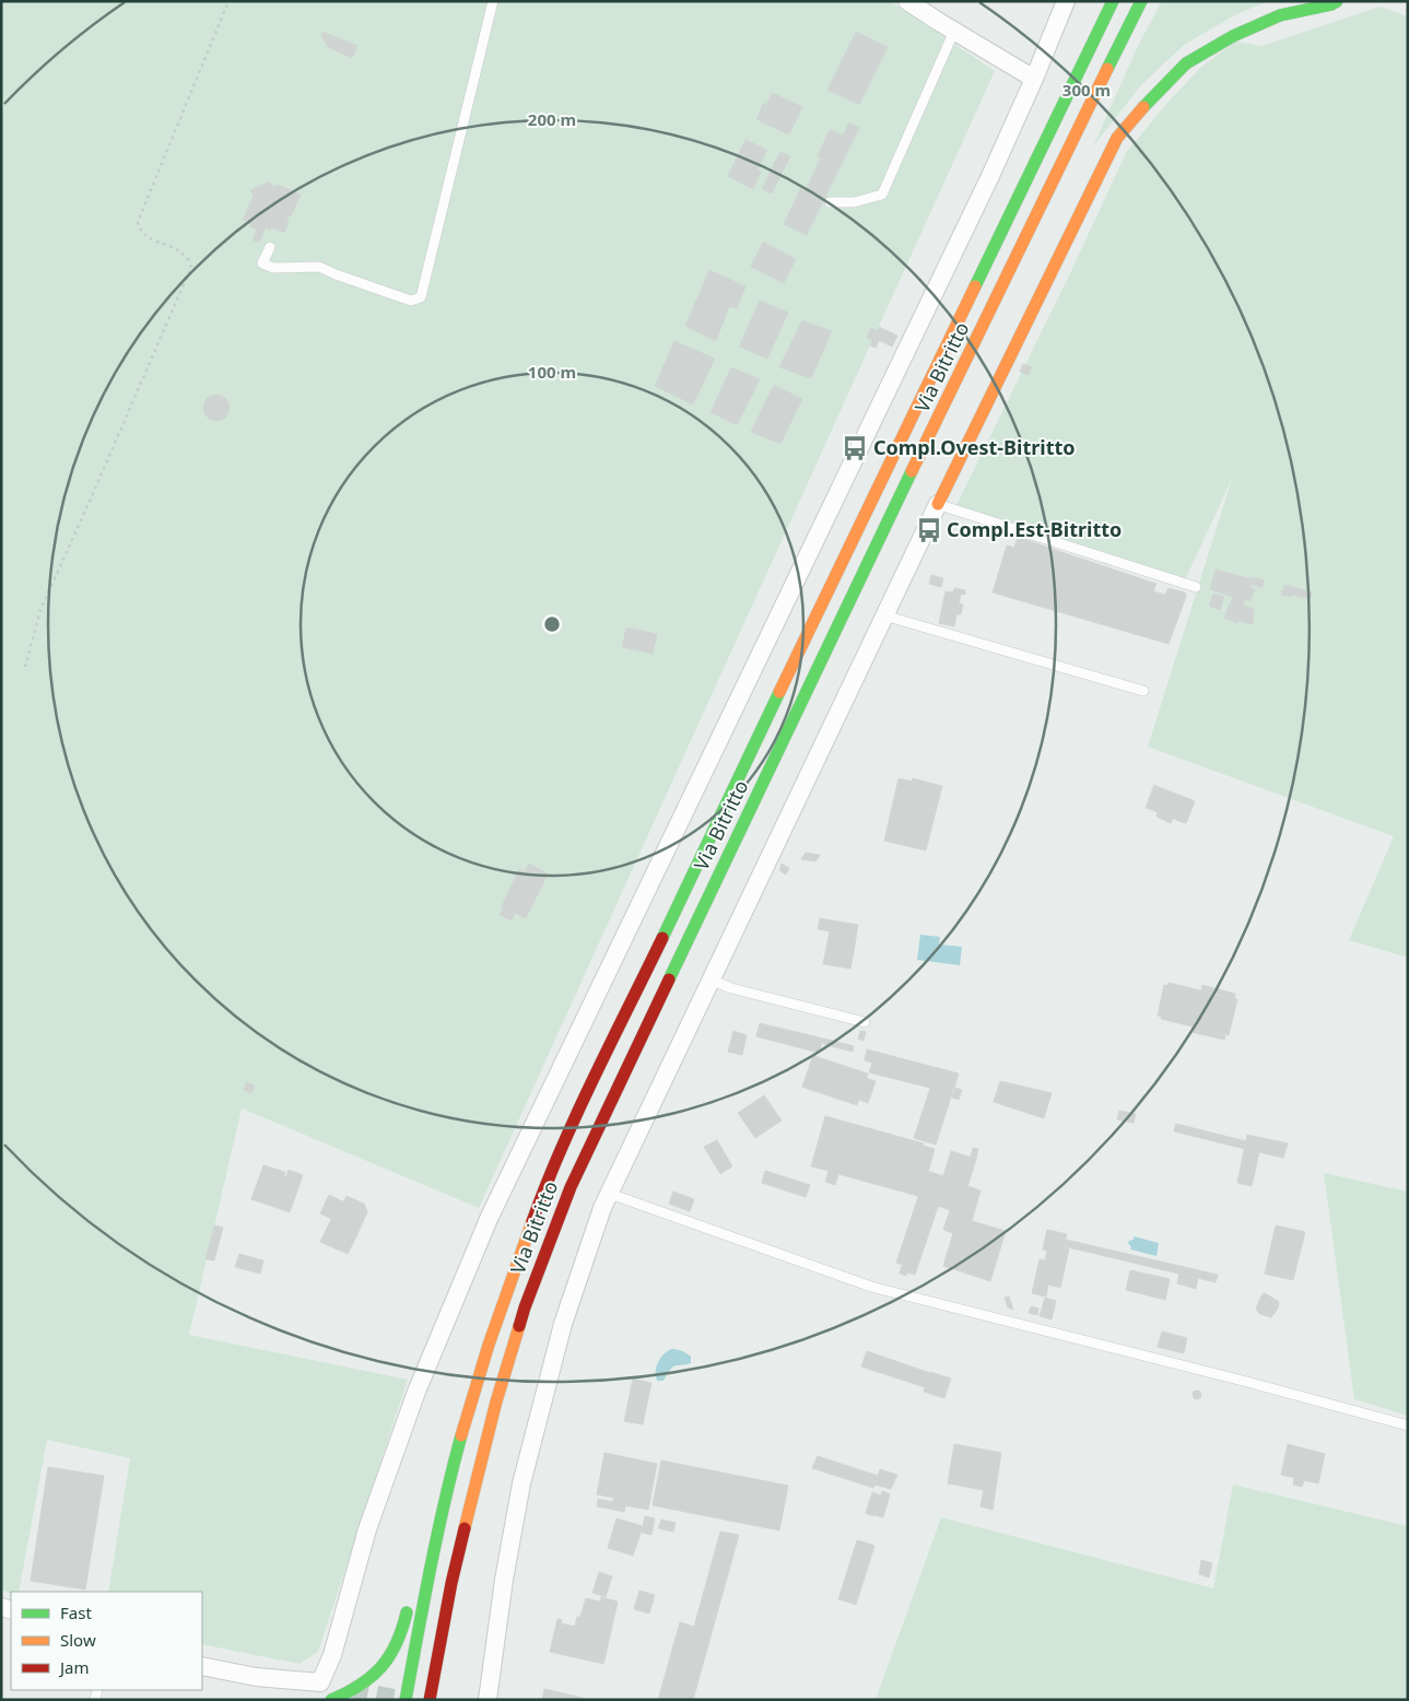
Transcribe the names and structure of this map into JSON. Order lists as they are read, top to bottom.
{
  "streets": {
    "highway": ["Via Bitritto"]
  },
  "places": {
    "bus stop": ["Compl.Ovest-Bitritto", "Compl.Est-Bitritto"]
  },
  "legend": ["Fast", "Slow", "Jam"],
  "rings": ["300 m", "200 m", "100 m"]
}
